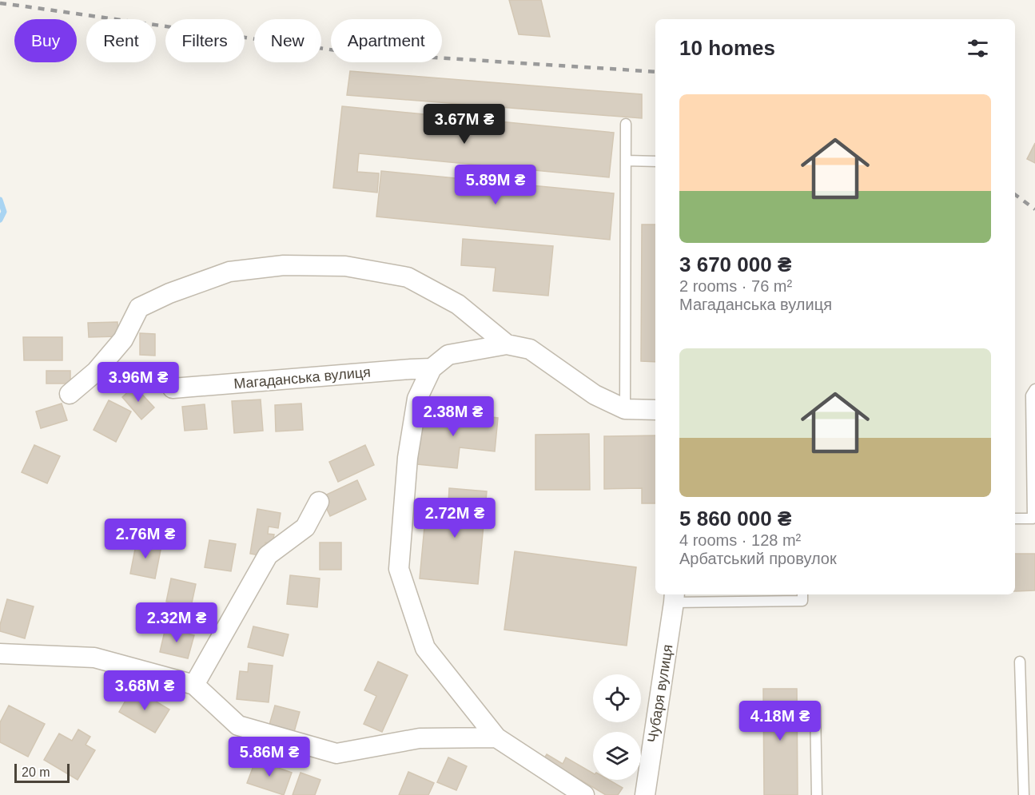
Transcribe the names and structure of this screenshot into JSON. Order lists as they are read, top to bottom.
{
  "streets": {
    "street": ["Магаданська вулиця", "Чубаря вулиця"]
  },
  "scale_bar": "20 m",
  "page": {
    "chip": [
      "Buy",
      "Rent",
      "Filters",
      "New",
      "Apartment"
    ],
    "heading": "10 homes",
    "list": [
      {
        "name": "3 670 000 ₴",
        "note": "2 rooms · 76 m² · Магаданська вулиця"
      },
      {
        "name": "5 860 000 ₴",
        "note": "4 rooms · 128 m² · Арбатський провулок"
      }
    ],
    "price": [
      "3.67M ₴",
      "5.89M ₴",
      "3.96M ₴",
      "2.38M ₴",
      "2.72M ₴",
      "2.76M ₴",
      "2.32M ₴",
      "3.68M ₴",
      "4.18M ₴",
      "5.86M ₴"
    ],
    "scale": "20 m"
  }
}
